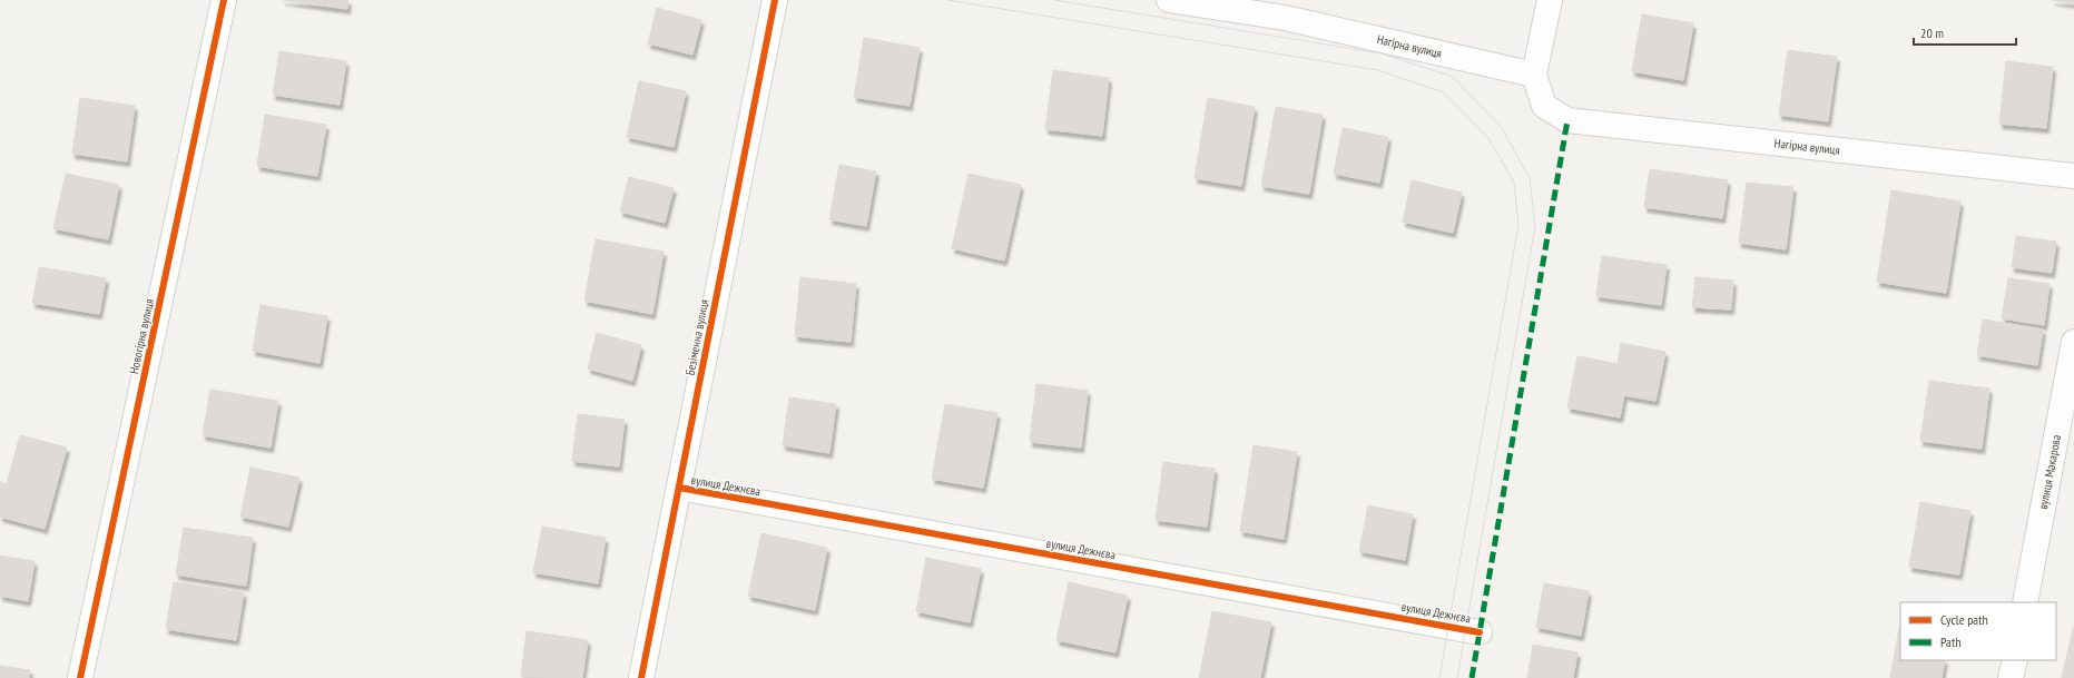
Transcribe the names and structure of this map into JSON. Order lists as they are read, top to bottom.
{
  "streets": {
    "street": [
      "Нагірна вулиця",
      "Новогірна вулиця",
      "Безіменна вулиця",
      "вулиця Макарова",
      "вулиця Дежнєва"
    ]
  },
  "crossings": [
    ["Безіменна вулиця", "вулиця Дежнєва"]
  ],
  "legend": ["Cycle path", "Path"],
  "scale_bar": "20 m"
}
